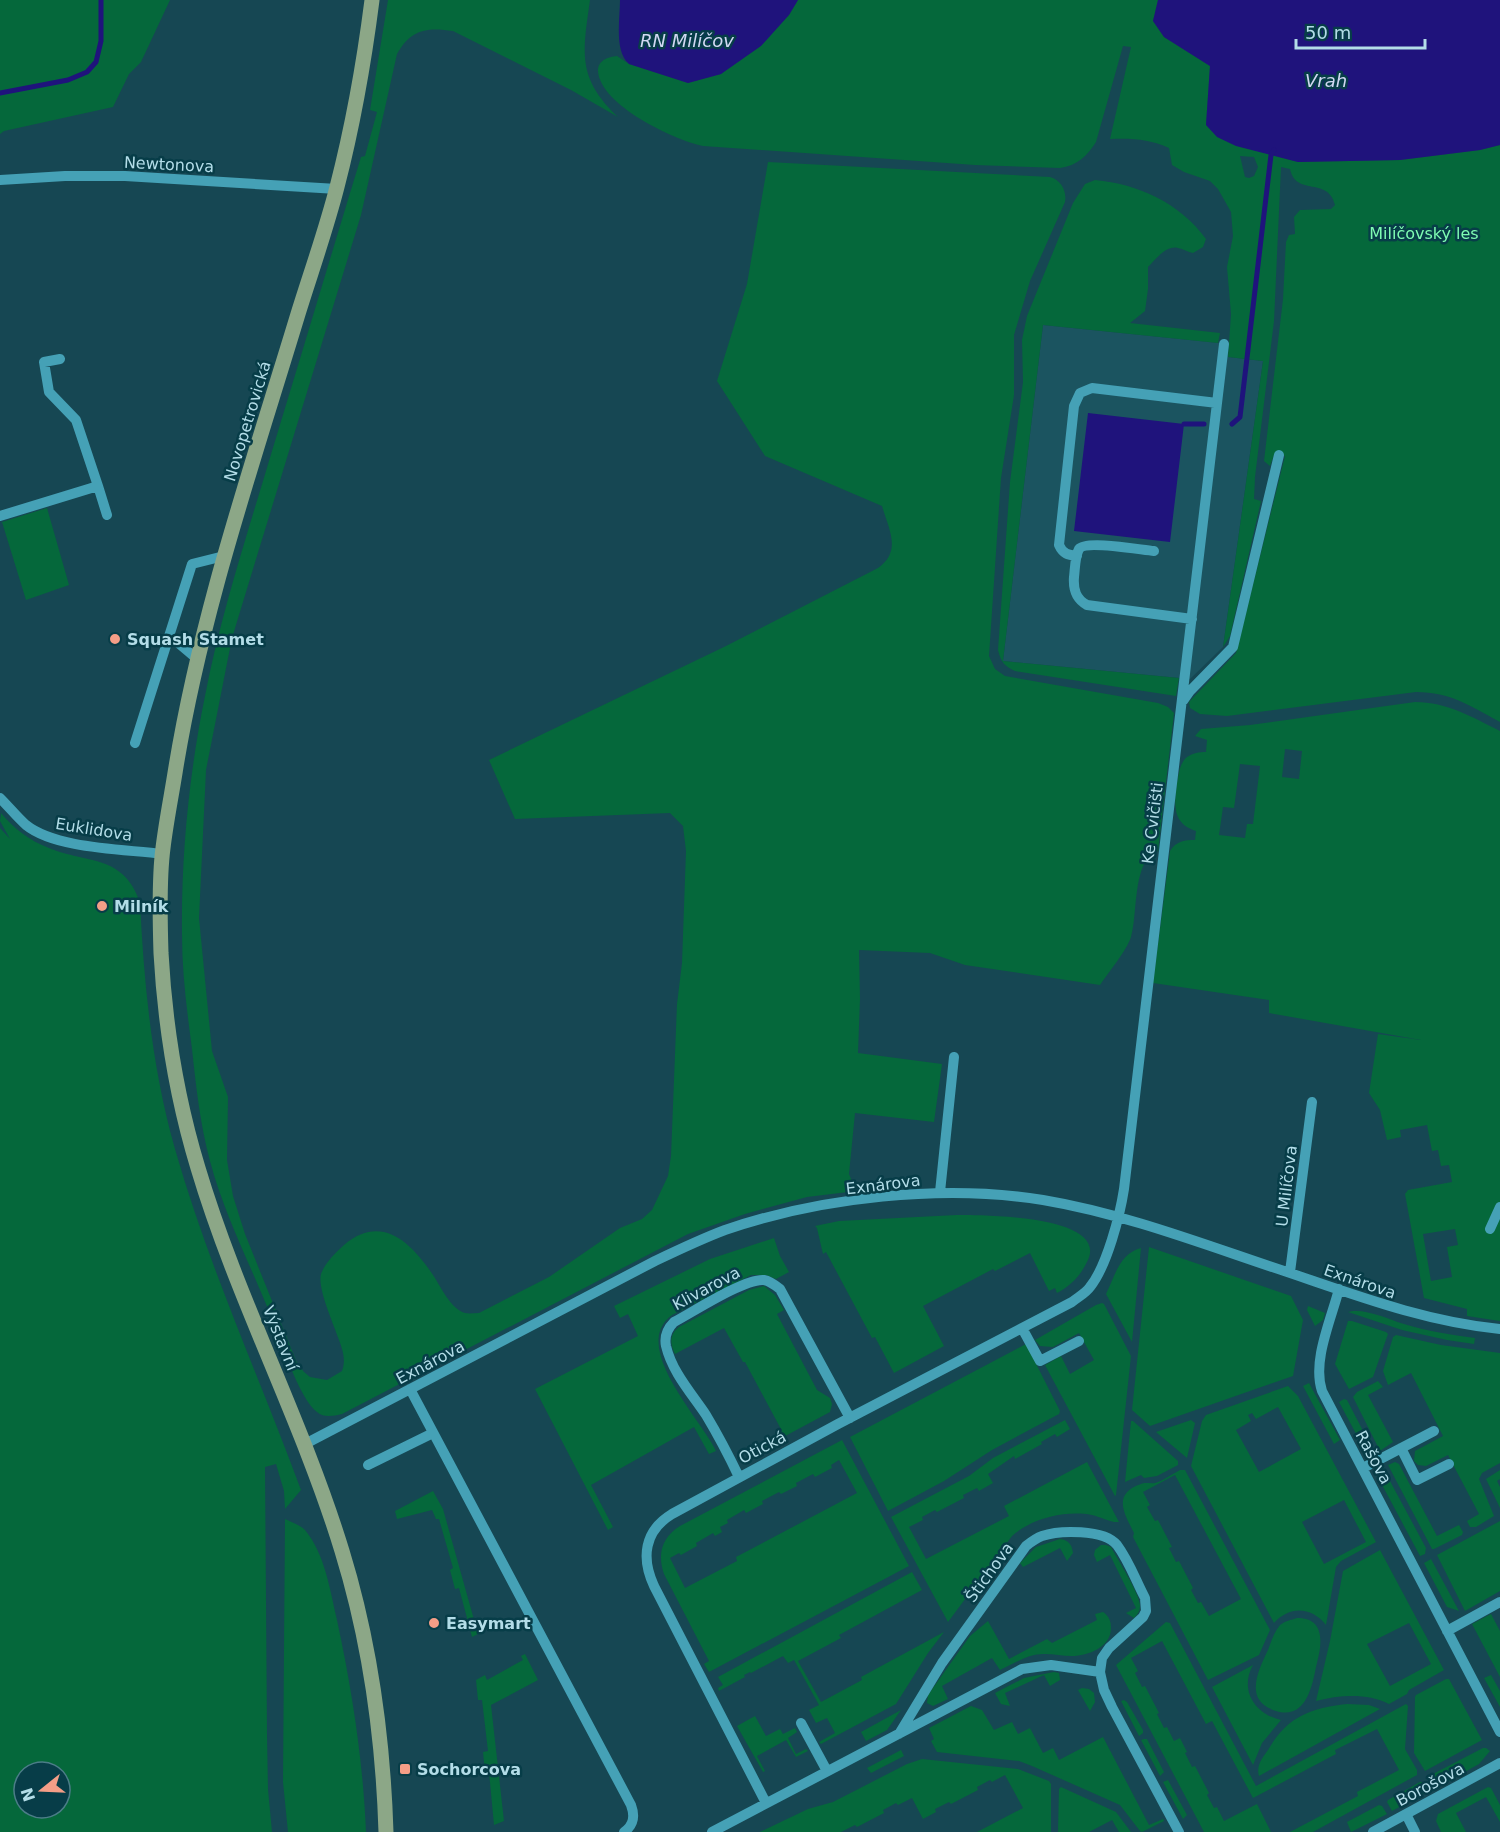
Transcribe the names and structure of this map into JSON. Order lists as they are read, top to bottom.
{
  "streets": {
    "main road": ["Novopetrovická", "Výstavní"],
    "street": [
      "Newtonova",
      "Ke Cvičišti",
      "Euklidova",
      "Exnárova",
      "U Milíčova",
      "Klivarova",
      "Otická",
      "Rašova",
      "Štichova",
      "Borošova"
    ]
  },
  "crossings": [
    ["Newtonova", "Novopetrovická"],
    ["Novopetrovická", "Euklidova"],
    ["Novopetrovická", "Výstavní"],
    ["Ke Cvičišti", "Exnárova"],
    ["Ke Cvičišti", "Otická"],
    ["Euklidova", "Výstavní"],
    ["Exnárova", "U Milíčova"],
    ["Exnárova", "Výstavní"],
    ["Exnárova", "Otická"],
    ["Exnárova", "Rašova"],
    ["Klivarova", "Otická"]
  ],
  "water": ["RN Milíčov", "Vrah"],
  "parks": ["Milíčovský les"],
  "places": {
    "other": ["Squash Stamet", "Milník", "Easymart"],
    "transit": ["Sochorcova"]
  },
  "scale_bar": "50 m",
  "north": "left"
}
